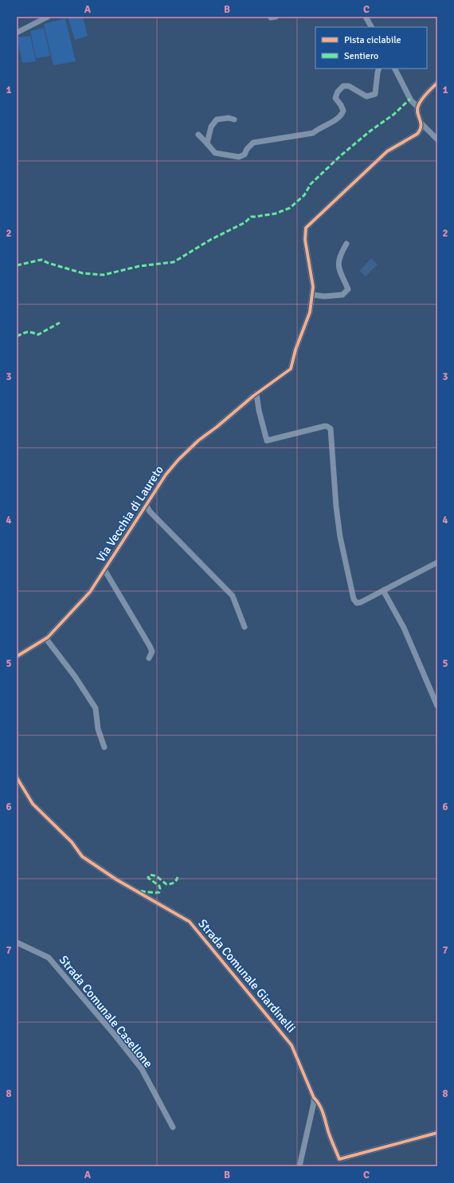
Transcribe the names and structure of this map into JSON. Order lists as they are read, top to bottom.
{
  "streets": {
    "street": ["Via Vecchia di Laureto", "Strada Comunale Giardinelli", "Strada Comunale Casellone"]
  },
  "legend": ["Pista ciclabile", "Sentiero"],
  "grid": {
    "columns": ["A", "B", "C"],
    "rows": [
      "1",
      "2",
      "3",
      "4",
      "5",
      "6",
      "7",
      "8"
    ]
  }
}
